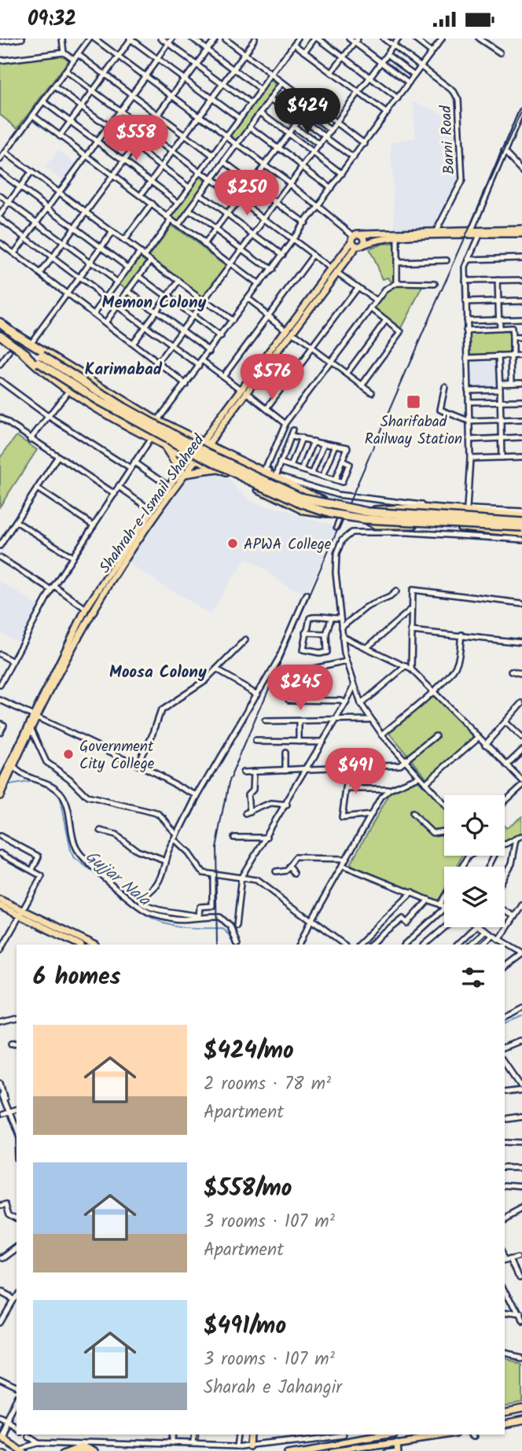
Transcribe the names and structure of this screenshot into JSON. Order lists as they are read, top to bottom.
{
  "streets": {
    "main road": ["Shahrah-e-Ismail Shaheed"],
    "street": ["Barni Road"]
  },
  "districts": ["Memon Colony", "Karimabad", "Moosa Colony"],
  "water": ["Gujjar Nala"],
  "places": {
    "transit": ["Sharifabad Railway Station"],
    "other": ["APWA College", "Government City College"]
  },
  "page": {
    "status": "09:32",
    "price": [
      "$424",
      "$558",
      "$250",
      "$576",
      "$245",
      "$491"
    ],
    "heading": "6 homes",
    "list": [
      {
        "name": "$424/mo",
        "note": "2 rooms · 78 m² · Apartment"
      },
      {
        "name": "$558/mo",
        "note": "3 rooms · 107 m² · Apartment"
      },
      {
        "name": "$491/mo",
        "note": "3 rooms · 107 m² · Sharah e Jahangir"
      }
    ]
  }
}
